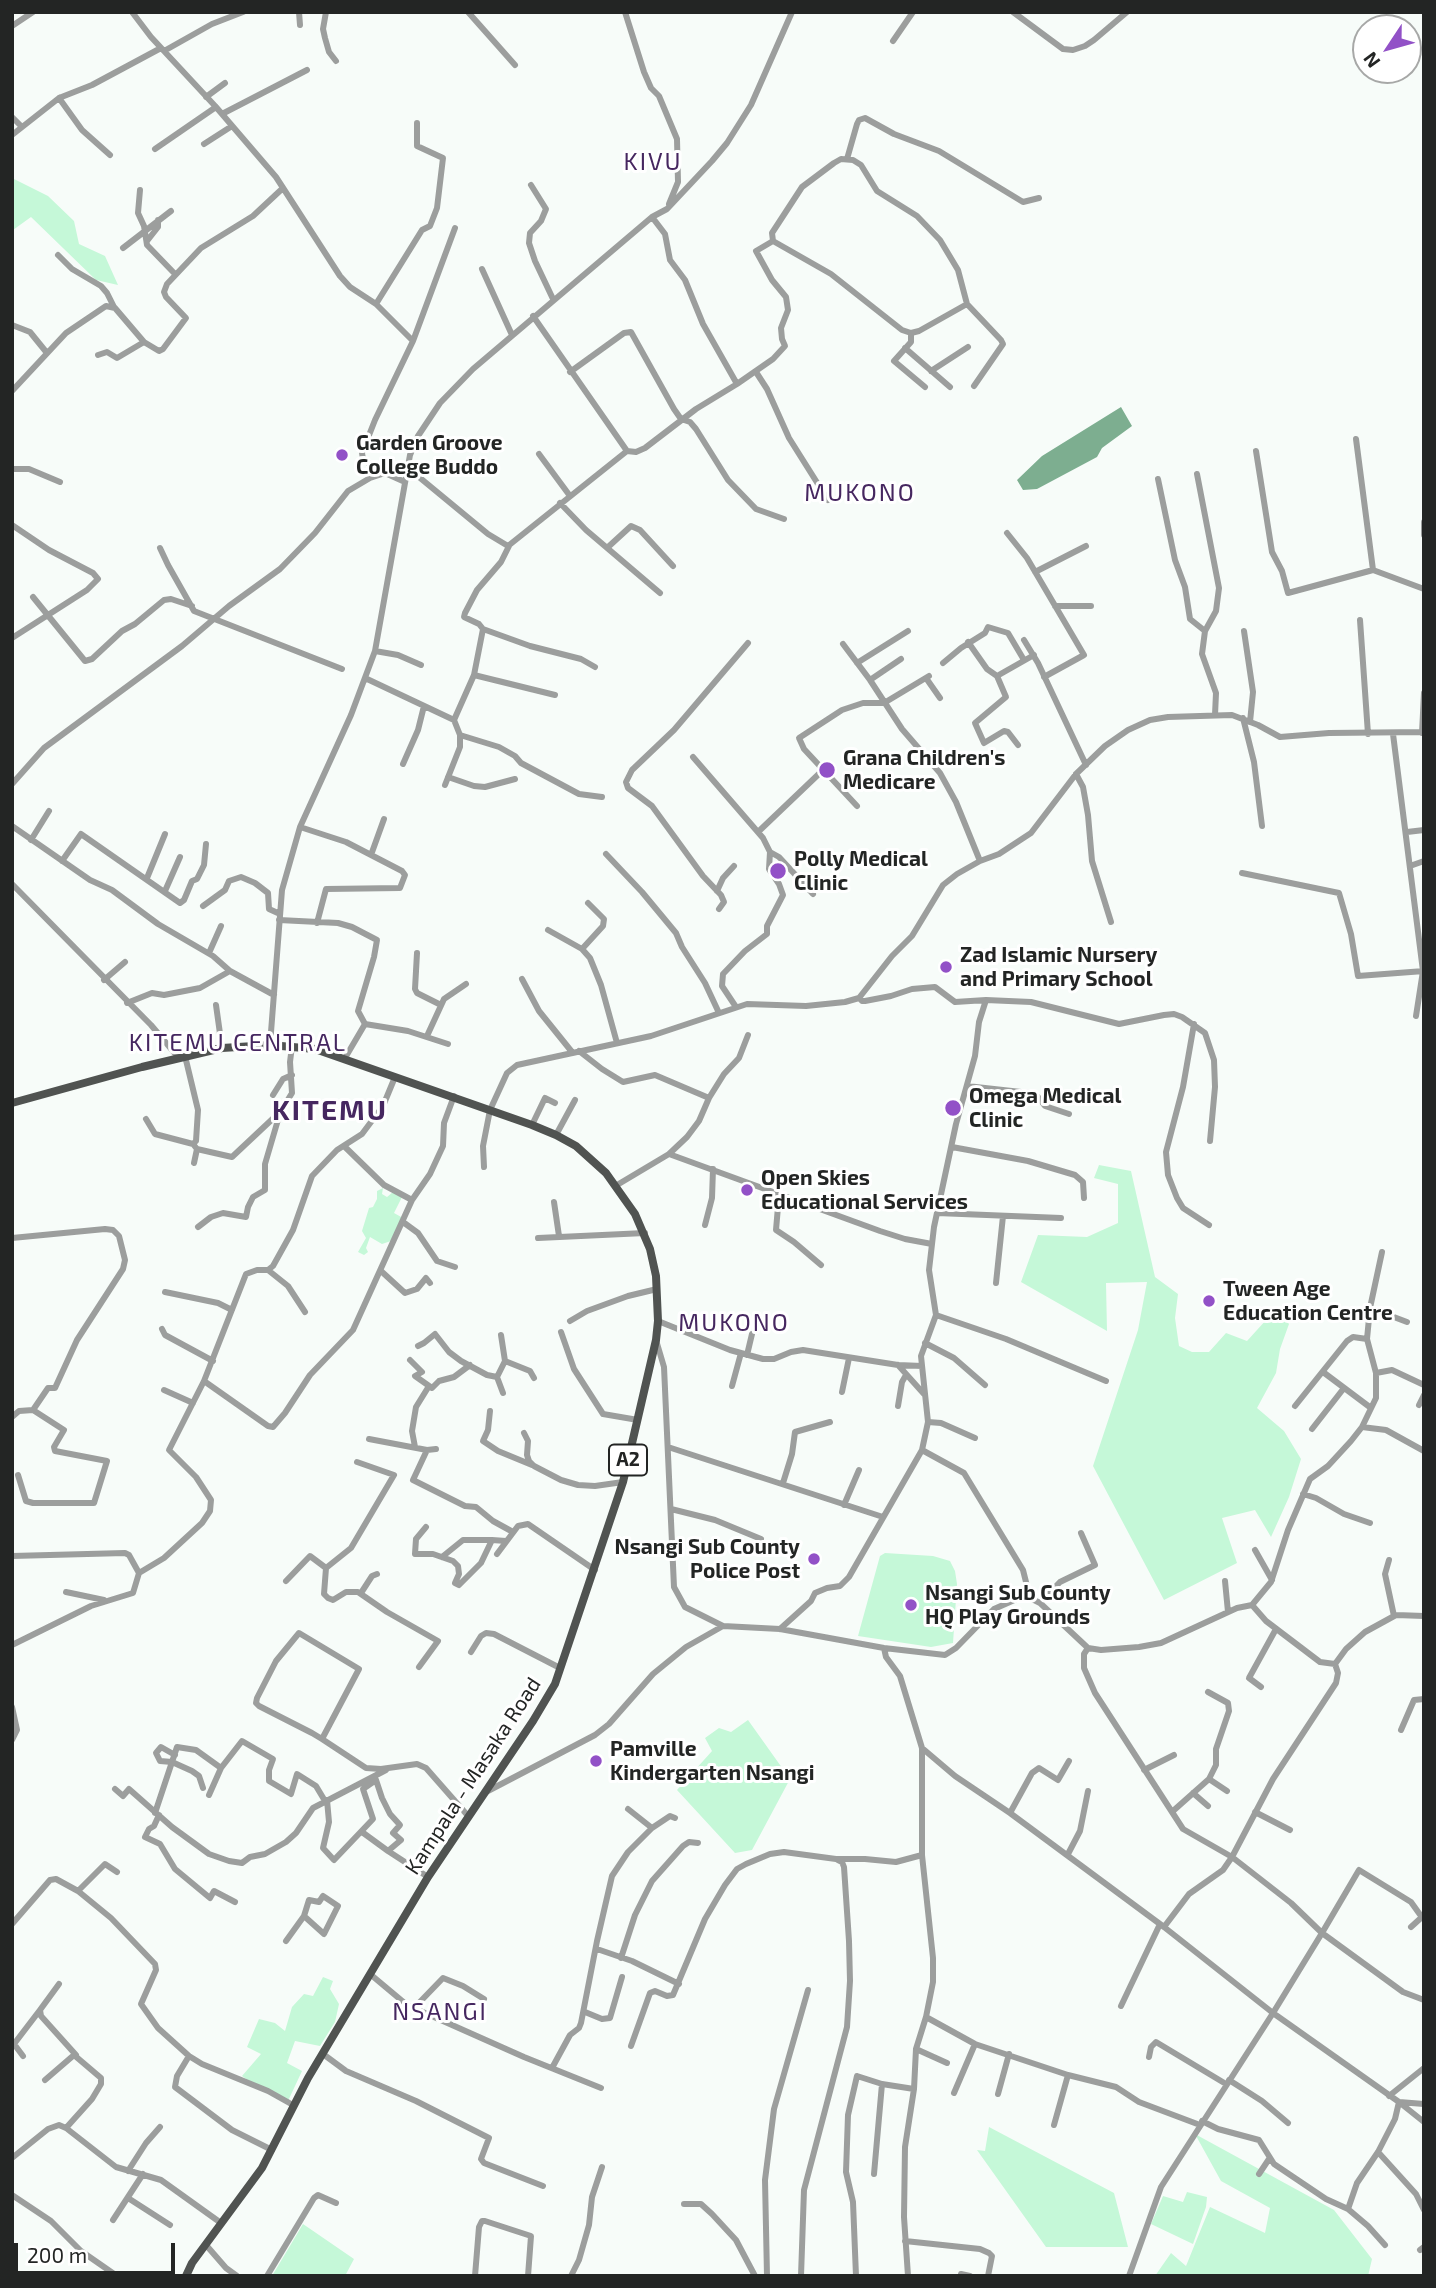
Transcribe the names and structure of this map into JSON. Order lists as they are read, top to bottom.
{
  "streets": {
    "main road": ["A2", "Kampala - Masaka Road"]
  },
  "districts": [
    "KIVU",
    "MUKONO",
    "KITEMU CENTRAL",
    "KITEMU",
    "MUKONO",
    "NSANGI"
  ],
  "places": [
    "Garden Groove College Buddo",
    "Grana Children's Medicare",
    "Polly Medical Clinic",
    "Zad Islamic Nursery and Primary School",
    "Omega Medical Clinic",
    "Open Skies Educational Services",
    "Tween Age Education Centre",
    "Nsangi Sub County Police Post",
    "Nsangi Sub County HQ Play Grounds",
    "Pamville Kindergarten Nsangi"
  ],
  "scale_bar": "200 m",
  "north": "bottom left"
}
